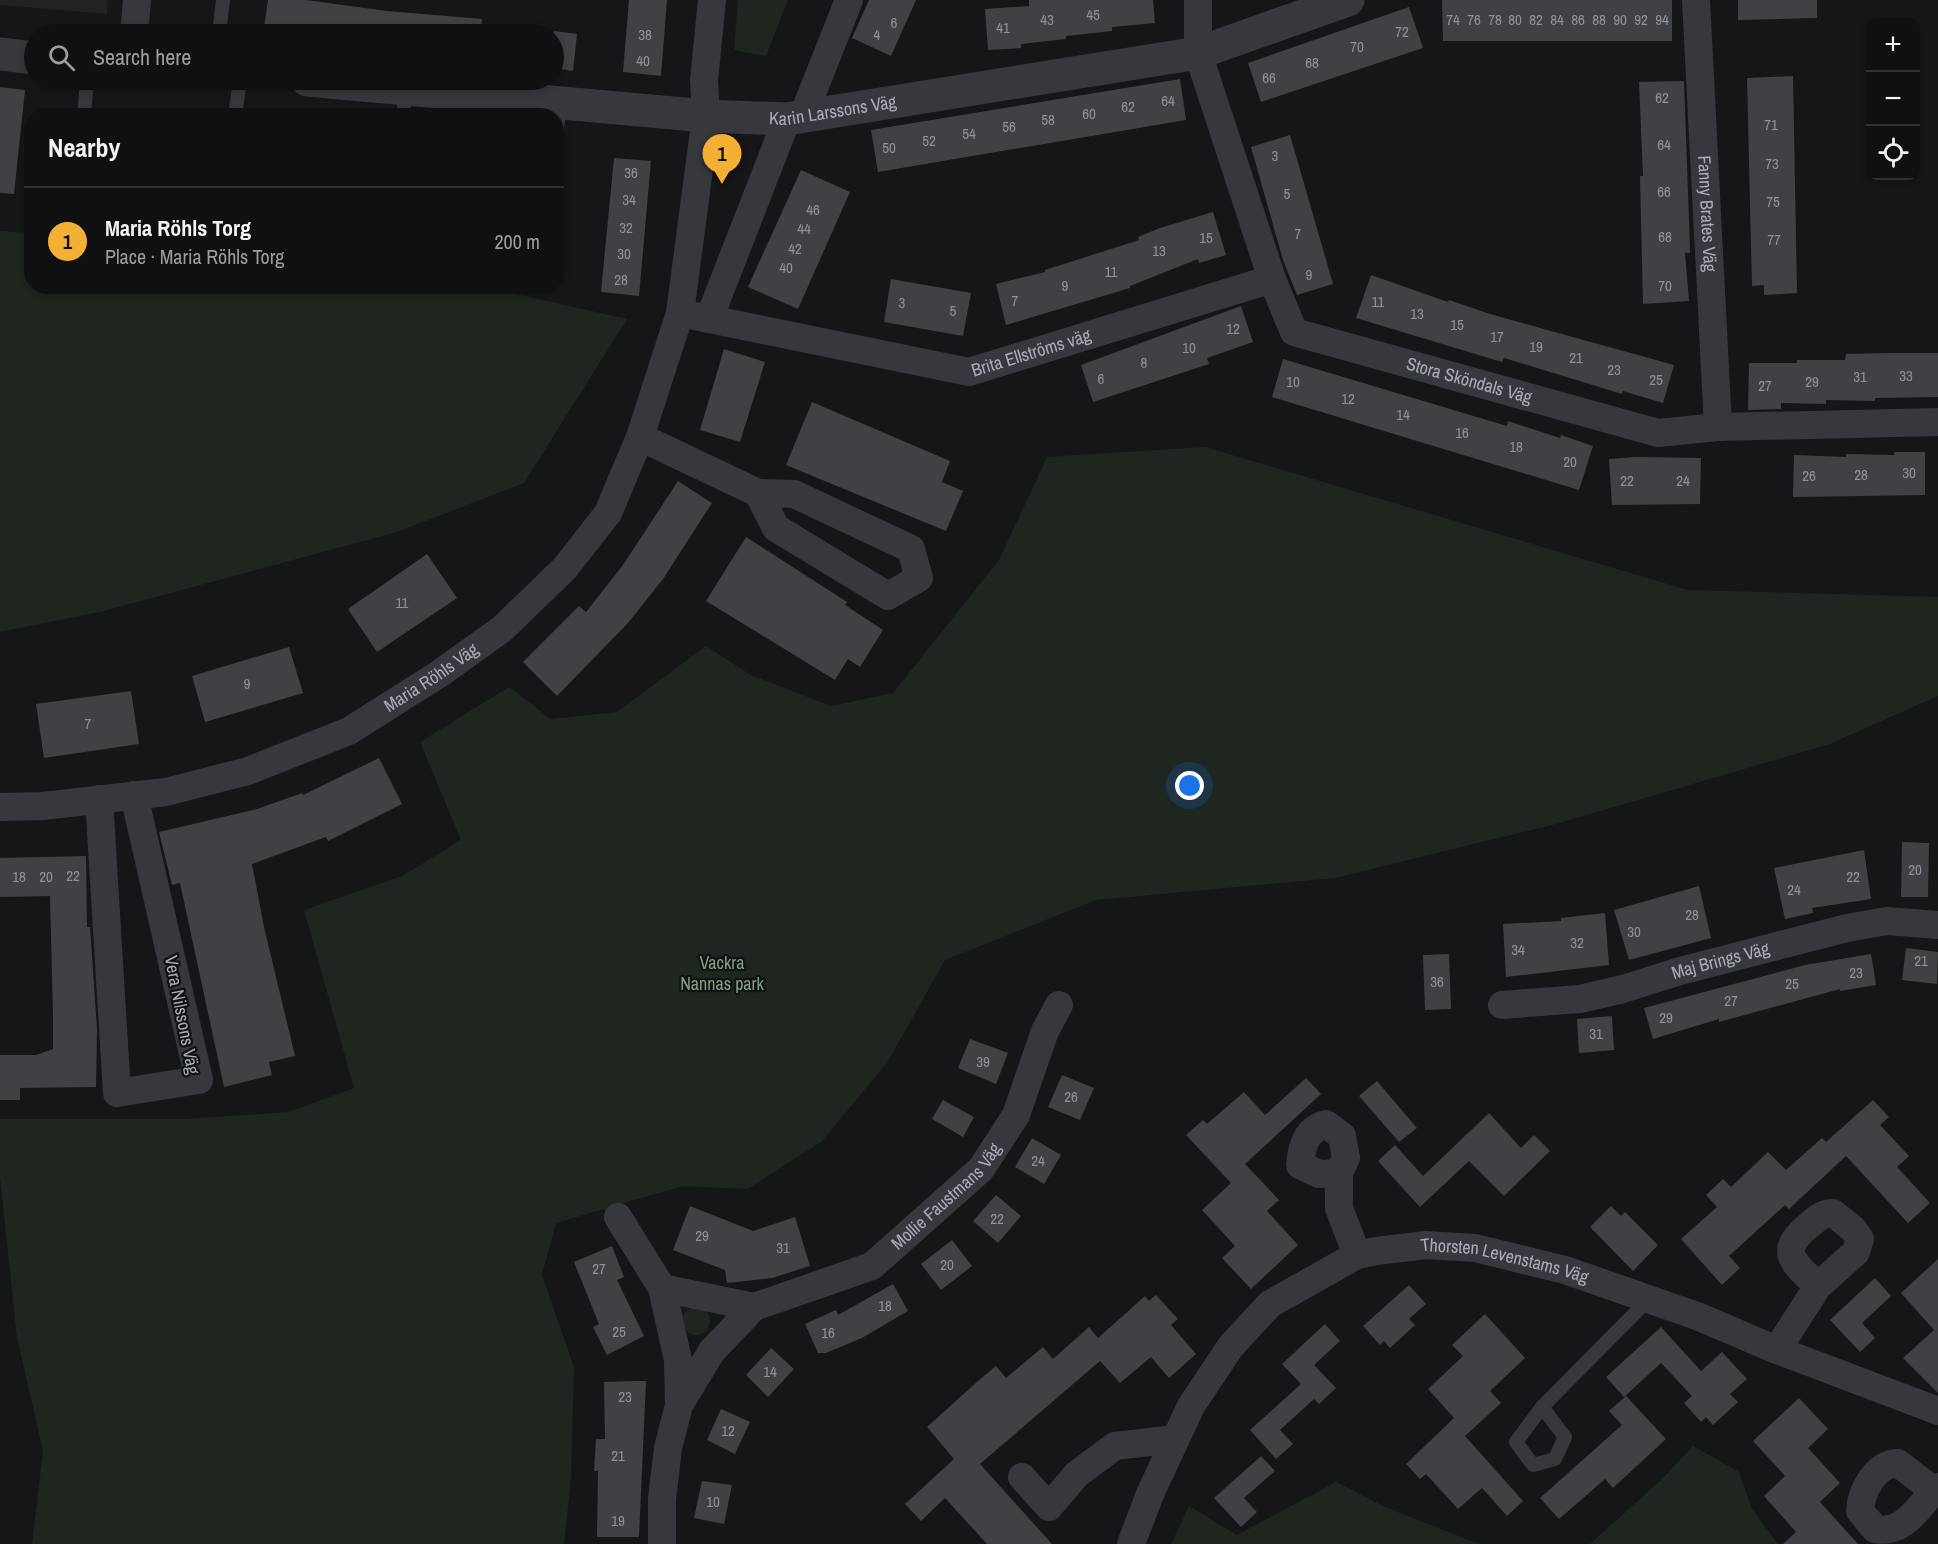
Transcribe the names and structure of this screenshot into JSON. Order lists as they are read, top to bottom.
{
  "streets": {
    "street": [
      "Karin Larssons Väg",
      "Fanny Brates Väg",
      "Brita Ellströms väg",
      "Stora Sköndals Väg",
      "Maria Röhls Väg",
      "Maj Brings Väg",
      "Vera Nilssons Väg",
      "Mollie Faustmans Väg",
      "Thorsten Levenstams Väg"
    ]
  },
  "crossings": [
    ["Karin Larssons Väg", "Stora Sköndals Väg"],
    ["Karin Larssons Väg", "Maria Röhls Väg"],
    ["Fanny Brates Väg", "Stora Sköndals Väg"],
    ["Brita Ellströms väg", "Stora Sköndals Väg"],
    ["Brita Ellströms väg", "Maria Röhls Väg"],
    ["Maria Röhls Väg", "Vera Nilssons Väg"]
  ],
  "parks": ["Vackra Nannas park"],
  "house_numbers": [
    "45",
    "43",
    "74",
    "76",
    "78",
    "80",
    "82",
    "84",
    "86",
    "88",
    "90",
    "92",
    "94",
    "6",
    "41",
    "72",
    "38",
    "4",
    "70",
    "40",
    "68",
    "66",
    "62",
    "64",
    "62",
    "60",
    "58",
    "71",
    "56",
    "54",
    "52",
    "64",
    "50",
    "3",
    "73",
    "36",
    "66",
    "5",
    "34",
    "75",
    "46",
    "32",
    "44",
    "7",
    "68",
    "15",
    "77",
    "42",
    "13",
    "30",
    "40",
    "11",
    "9",
    "28",
    "9",
    "70",
    "7",
    "11",
    "3",
    "5",
    "13",
    "15",
    "12",
    "17",
    "19",
    "10",
    "21",
    "8",
    "23",
    "33",
    "31",
    "6",
    "25",
    "10",
    "29",
    "27",
    "12",
    "14",
    "16",
    "18",
    "20",
    "30",
    "28",
    "26",
    "22",
    "24",
    "11",
    "9",
    "7",
    "20",
    "22",
    "18",
    "20",
    "22",
    "24",
    "28",
    "30",
    "32",
    "34",
    "21",
    "23",
    "36",
    "25",
    "27",
    "29",
    "31",
    "39",
    "26",
    "24",
    "22",
    "29",
    "31",
    "20",
    "27",
    "18",
    "25",
    "16",
    "14",
    "23",
    "12",
    "21",
    "10",
    "19"
  ],
  "page": {
    "map_buttons": ["+", "−"],
    "search": "Search here",
    "heading": "Nearby",
    "pins": "1",
    "list": [
      {
        "mark": "1",
        "name": "Maria Röhls Torg",
        "note": "Place · Maria Röhls Torg",
        "value": "200 m"
      }
    ]
  }
}
